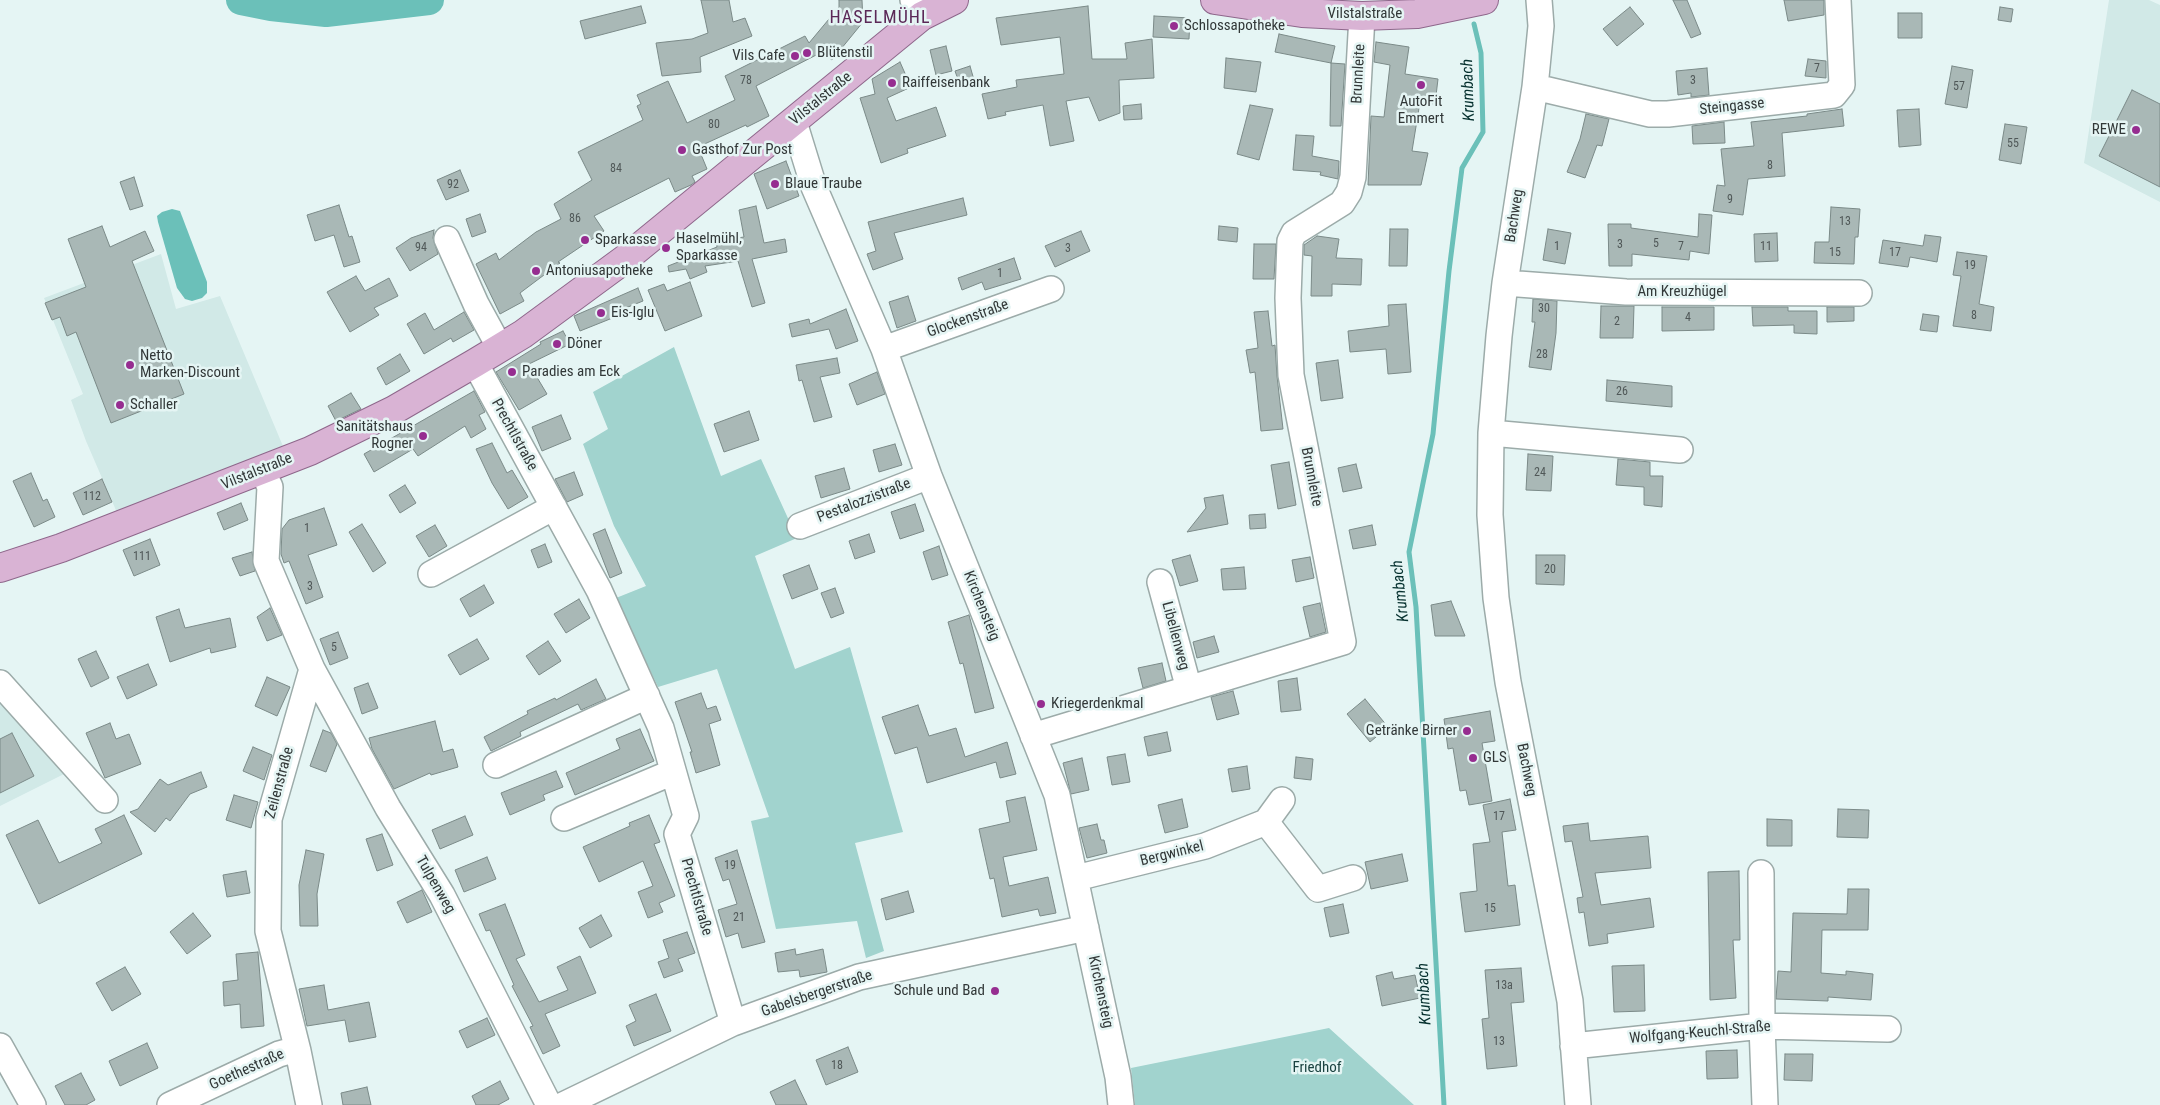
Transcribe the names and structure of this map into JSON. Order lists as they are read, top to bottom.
{
  "streets": {
    "main road": ["Vilstalstraße"],
    "street": [
      "Brunnleite",
      "Steingasse",
      "Bachweg",
      "Am Kreuzhügel",
      "Glockenstraße",
      "Prechtlstraße",
      "Pestalozzistraße",
      "Kirchensteig",
      "Libellenweg",
      "Zeilenstraße",
      "Bergwinkel",
      "Tulpenweg",
      "Gabelsbergerstraße",
      "Wolfgang-Keuchl-Straße",
      "Goethestraße"
    ]
  },
  "crossings": [
    ["Vilstalstraße", "Brunnleite"],
    ["Vilstalstraße", "Prechtlstraße"],
    ["Vilstalstraße", "Kirchensteig"],
    ["Brunnleite", "Kirchensteig"],
    ["Brunnleite", "Libellenweg"],
    ["Steingasse", "Bachweg"],
    ["Bachweg", "Am Kreuzhügel"],
    ["Bachweg", "Wolfgang-Keuchl-Straße"],
    ["Glockenstraße", "Kirchensteig"],
    ["Prechtlstraße", "Gabelsbergerstraße"],
    ["Pestalozzistraße", "Kirchensteig"],
    ["Kirchensteig", "Bergwinkel"],
    ["Kirchensteig", "Gabelsbergerstraße"],
    ["Zeilenstraße", "Tulpenweg"],
    ["Zeilenstraße", "Goethestraße"]
  ],
  "districts": ["HASELMÜHL"],
  "water": ["Krumbach"],
  "parks": ["Friedhof"],
  "places": [
    "Schlossapotheke",
    "Blütenstil",
    "Vils Cafe",
    "Raiffeisenbank",
    "AutoFit Emmert",
    "REWE",
    "Gasthof Zur Post",
    "Blaue Traube",
    "Sparkasse",
    "Haselmühl, Sparkasse",
    "Antoniusapotheke",
    "Eis-Iglu",
    "Döner",
    "Netto Marken-Discount",
    "Paradies am Eck",
    "Schaller",
    "Sanitätshaus Rogner",
    "Kriegerdenkmal",
    "Getränke Birner",
    "GLS",
    "Schule und Bad"
  ],
  "house_numbers": [
    "7",
    "78",
    "3",
    "57",
    "80",
    "55",
    "8",
    "84",
    "92",
    "9",
    "86",
    "13",
    "5",
    "3",
    "1",
    "7",
    "11",
    "94",
    "3",
    "15",
    "17",
    "19",
    "1",
    "30",
    "8",
    "4",
    "2",
    "28",
    "26",
    "24",
    "112",
    "1",
    "111",
    "20",
    "3",
    "5",
    "17",
    "19",
    "15",
    "21",
    "13a",
    "13",
    "18"
  ]
}
